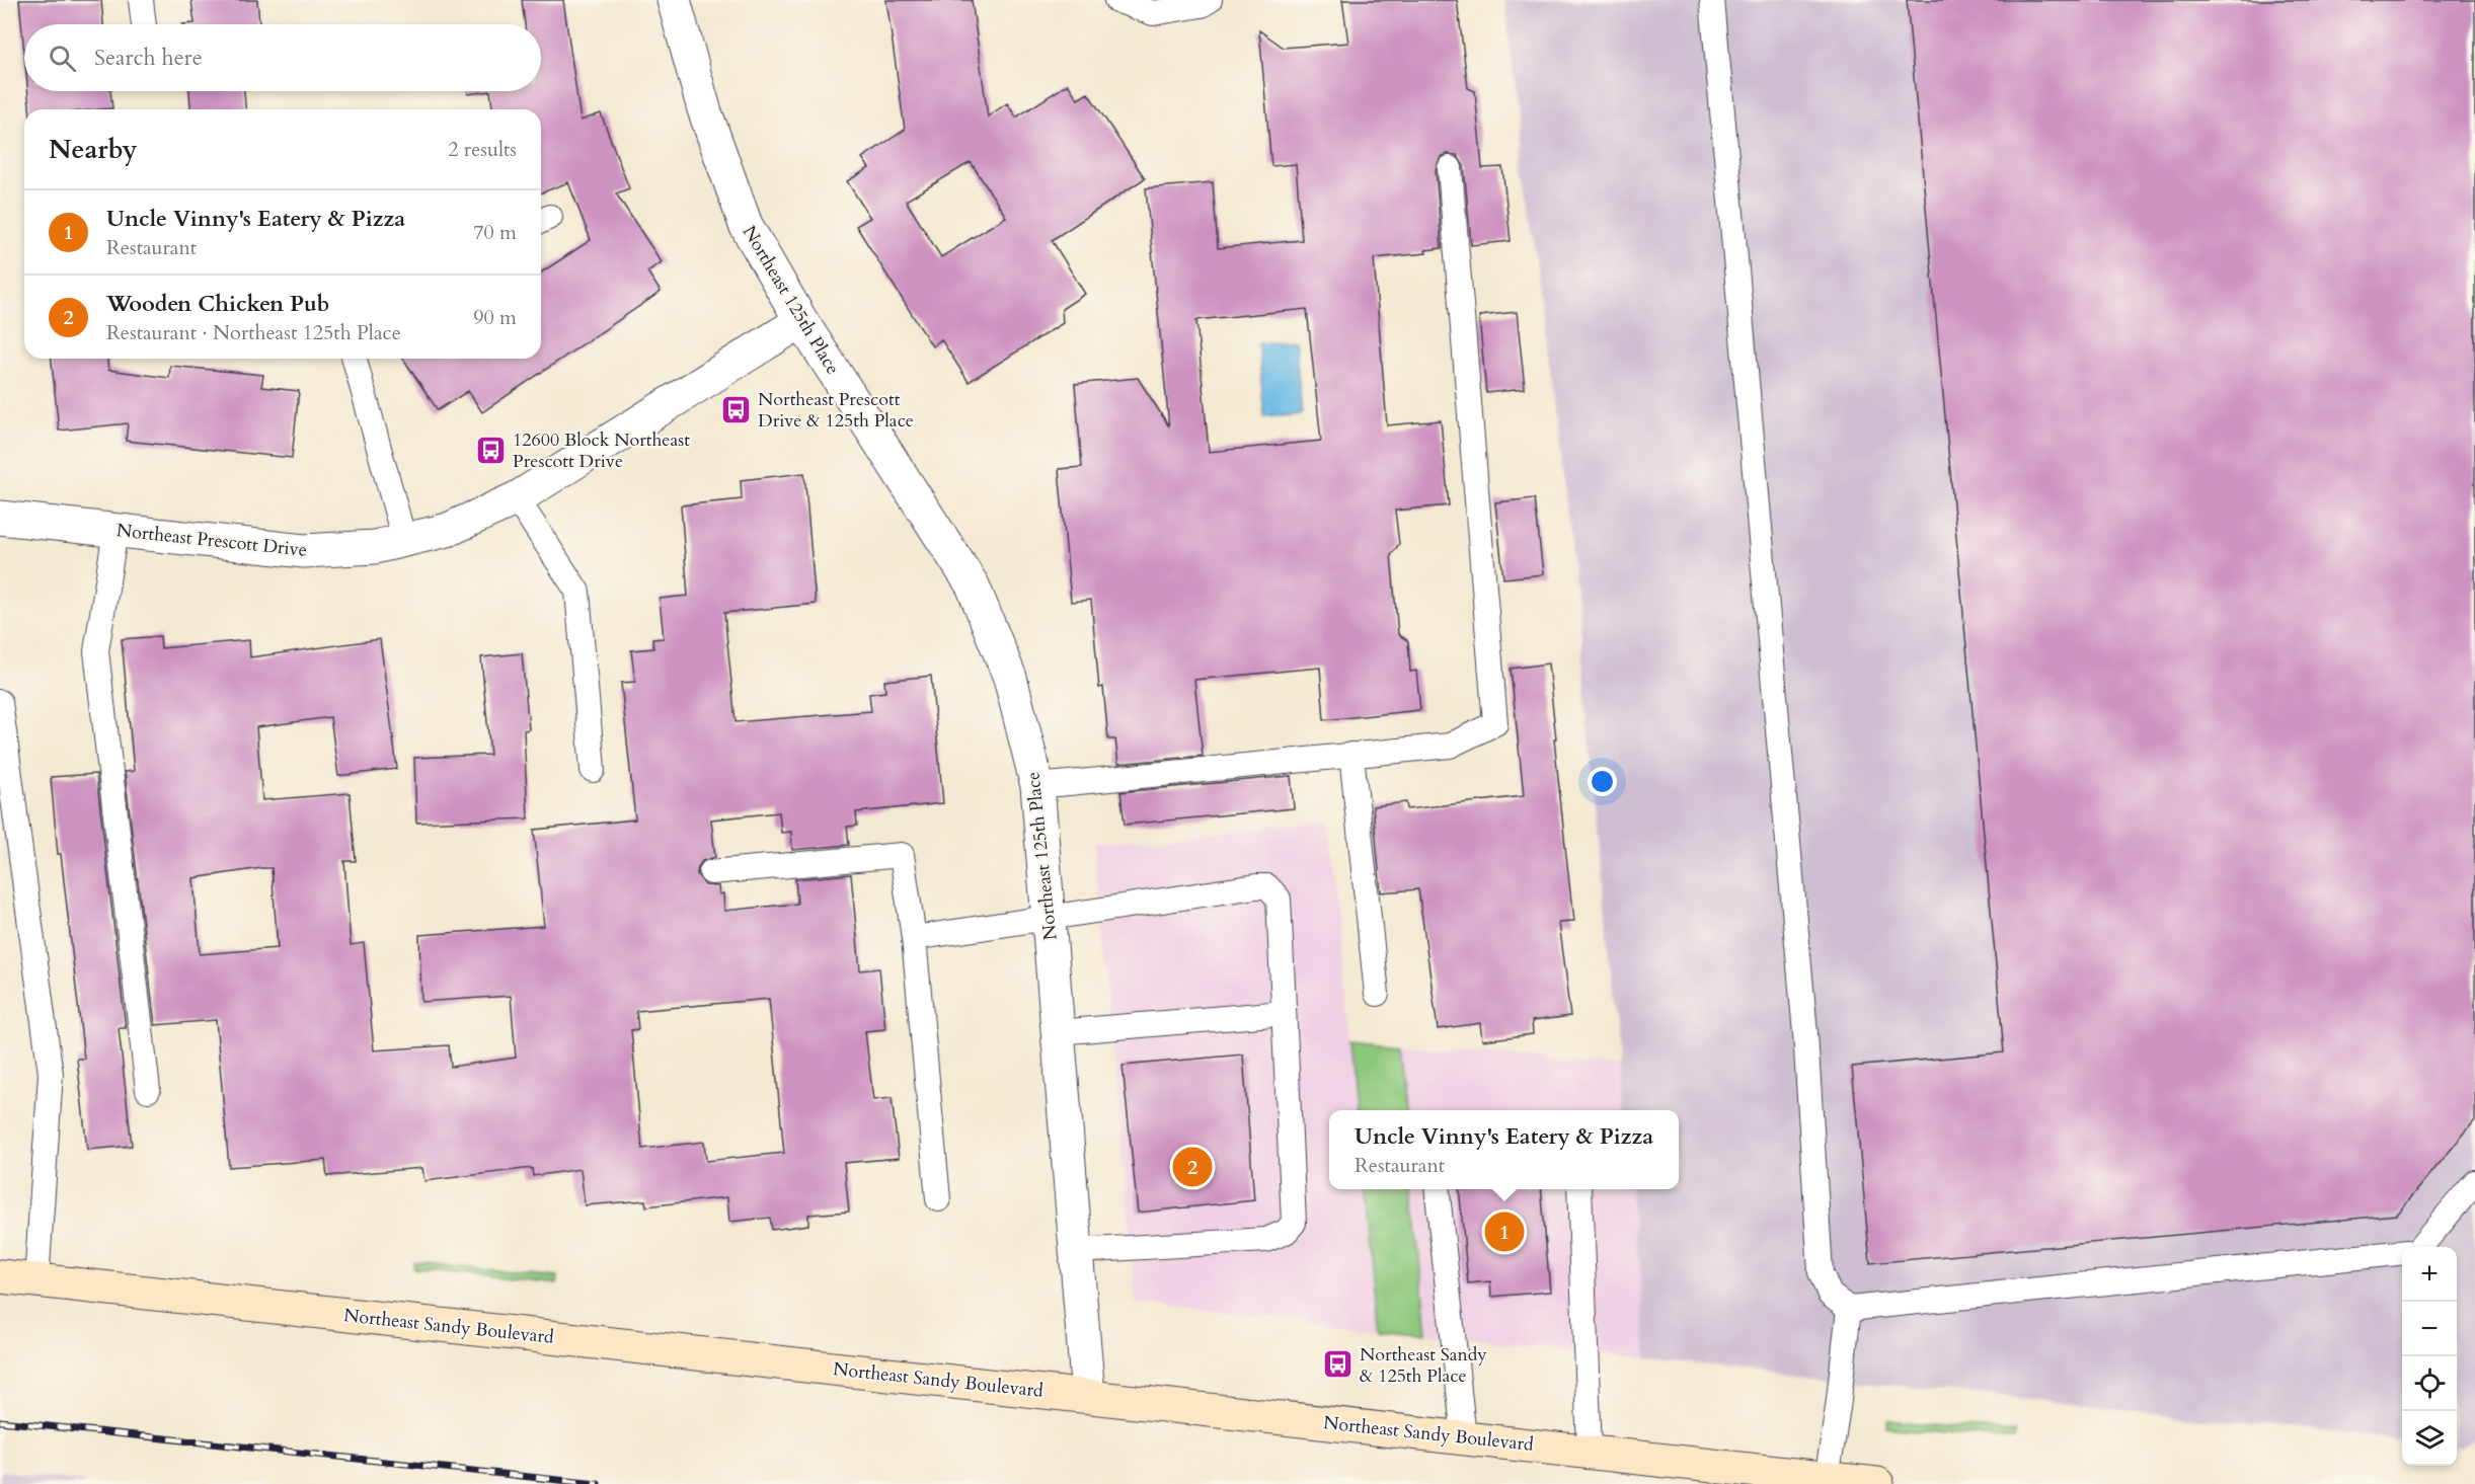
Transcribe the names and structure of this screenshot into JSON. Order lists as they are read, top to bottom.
{
  "streets": {
    "main road": ["Northeast Sandy Boulevard"],
    "street": ["Northeast 125th Place", "Northeast Prescott Drive"]
  },
  "crossings": [
    ["Northeast 125th Place", "Northeast Prescott Drive"],
    ["Northeast 125th Place", "Northeast Sandy Boulevard"]
  ],
  "places": {
    "bus stop": ["Northeast Prescott Drive & 125th Place", "12600 Block Northeast Prescott Drive", "Northeast Sandy & 125th Place"]
  },
  "page": {
    "search": "Search here",
    "heading": ["Nearby", "2 results"],
    "list": [
      {
        "mark": "1",
        "name": "Uncle Vinny's Eatery & Pizza",
        "note": "Restaurant",
        "value": "70 m"
      },
      {
        "mark": "2",
        "name": "Wooden Chicken Pub",
        "note": "Restaurant · Northeast 125th Place",
        "value": "90 m"
      }
    ],
    "popup": ["Uncle Vinny's Eatery & Pizza", "Restaurant"],
    "pins": ["2", "1"],
    "map_buttons": ["+", "−"]
  }
}
